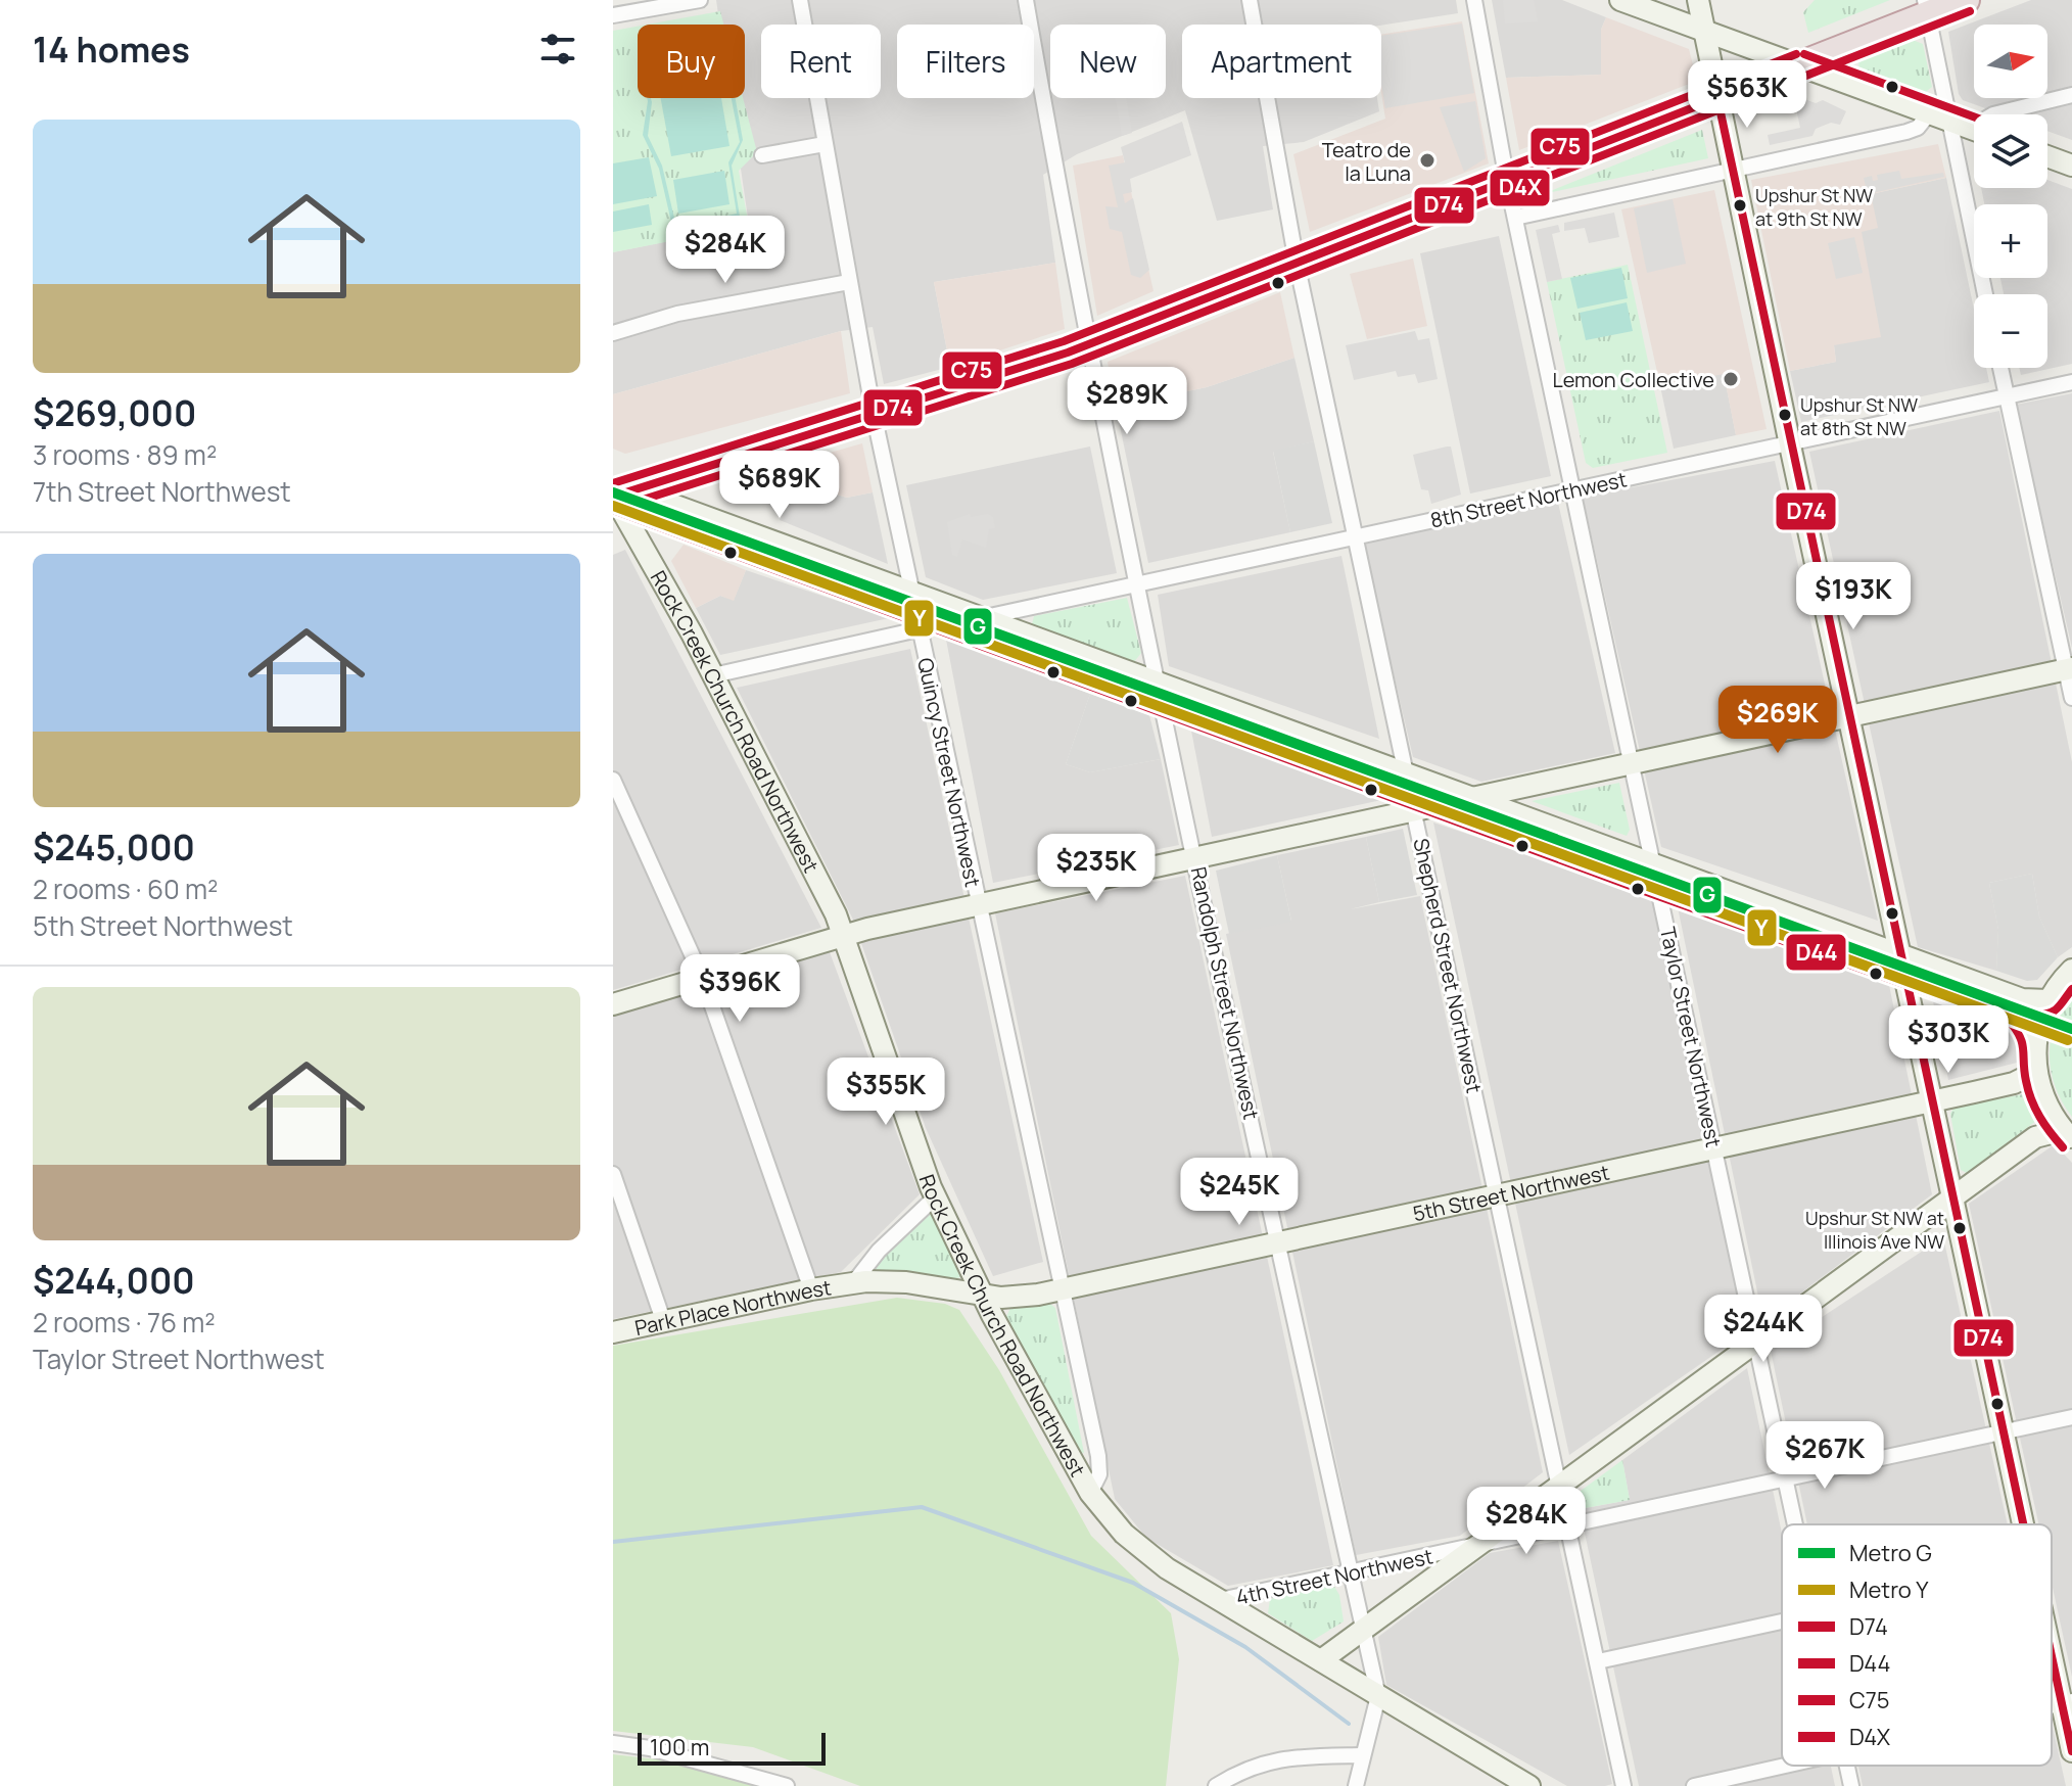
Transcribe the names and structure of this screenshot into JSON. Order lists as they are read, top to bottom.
{
  "streets": {
    "street": [
      "8th Street Northwest",
      "Rock Creek Church Road Northwest",
      "Quincy Street Northwest",
      "Shepherd Street Northwest",
      "Randolph Street Northwest",
      "Taylor Street Northwest",
      "5th Street Northwest",
      "Park Place Northwest",
      "4th Street Northwest"
    ]
  },
  "crossings": [
    ["8th Street Northwest", "Shepherd Street Northwest"],
    ["8th Street Northwest", "Randolph Street Northwest"],
    ["8th Street Northwest", "Taylor Street Northwest"],
    ["Rock Creek Church Road Northwest", "Quincy Street Northwest"],
    ["Rock Creek Church Road Northwest", "Randolph Street Northwest"],
    ["Rock Creek Church Road Northwest", "5th Street Northwest"],
    ["Rock Creek Church Road Northwest", "Park Place Northwest"],
    ["Rock Creek Church Road Northwest", "4th Street Northwest"],
    ["Quincy Street Northwest", "5th Street Northwest"],
    ["Shepherd Street Northwest", "5th Street Northwest"],
    ["Shepherd Street Northwest", "4th Street Northwest"],
    ["Randolph Street Northwest", "5th Street Northwest"],
    ["Randolph Street Northwest", "4th Street Northwest"],
    ["Taylor Street Northwest", "5th Street Northwest"],
    ["Taylor Street Northwest", "4th Street Northwest"],
    ["5th Street Northwest", "Park Place Northwest"]
  ],
  "places": [
    "Teatro de la Luna",
    "Upshur St NW at 9th St NW",
    "Lemon Collective",
    "Upshur St NW at 8th St NW",
    "Upshur St NW at Illinois Ave NW"
  ],
  "lines": [
    "transit line D4X",
    "transit line C75",
    "transit line D74",
    "metro line G",
    "metro line Y",
    "transit line D44"
  ],
  "legend": [
    "Metro G",
    "Metro Y",
    "D74",
    "D44",
    "C75",
    "D4X"
  ],
  "scale_bar": "100 m",
  "north": "right",
  "page": {
    "heading": "14 homes",
    "map_buttons": ["+", "−"],
    "chip": [
      "Buy",
      "Rent",
      "Filters",
      "New",
      "Apartment"
    ],
    "price": [
      "$563K",
      "$284K",
      "$289K",
      "$689K",
      "$193K",
      "$269K",
      "$235K",
      "$396K",
      "$303K",
      "$355K",
      "$245K",
      "$244K",
      "$267K",
      "$284K"
    ],
    "list": [
      {
        "name": "$269,000",
        "note": "3 rooms · 89 m² · 7th Street Northwest"
      },
      {
        "name": "$245,000",
        "note": "2 rooms · 60 m² · 5th Street Northwest"
      },
      {
        "name": "$244,000",
        "note": "2 rooms · 76 m² · Taylor Street Northwest"
      }
    ],
    "scale": "100 m"
  }
}
